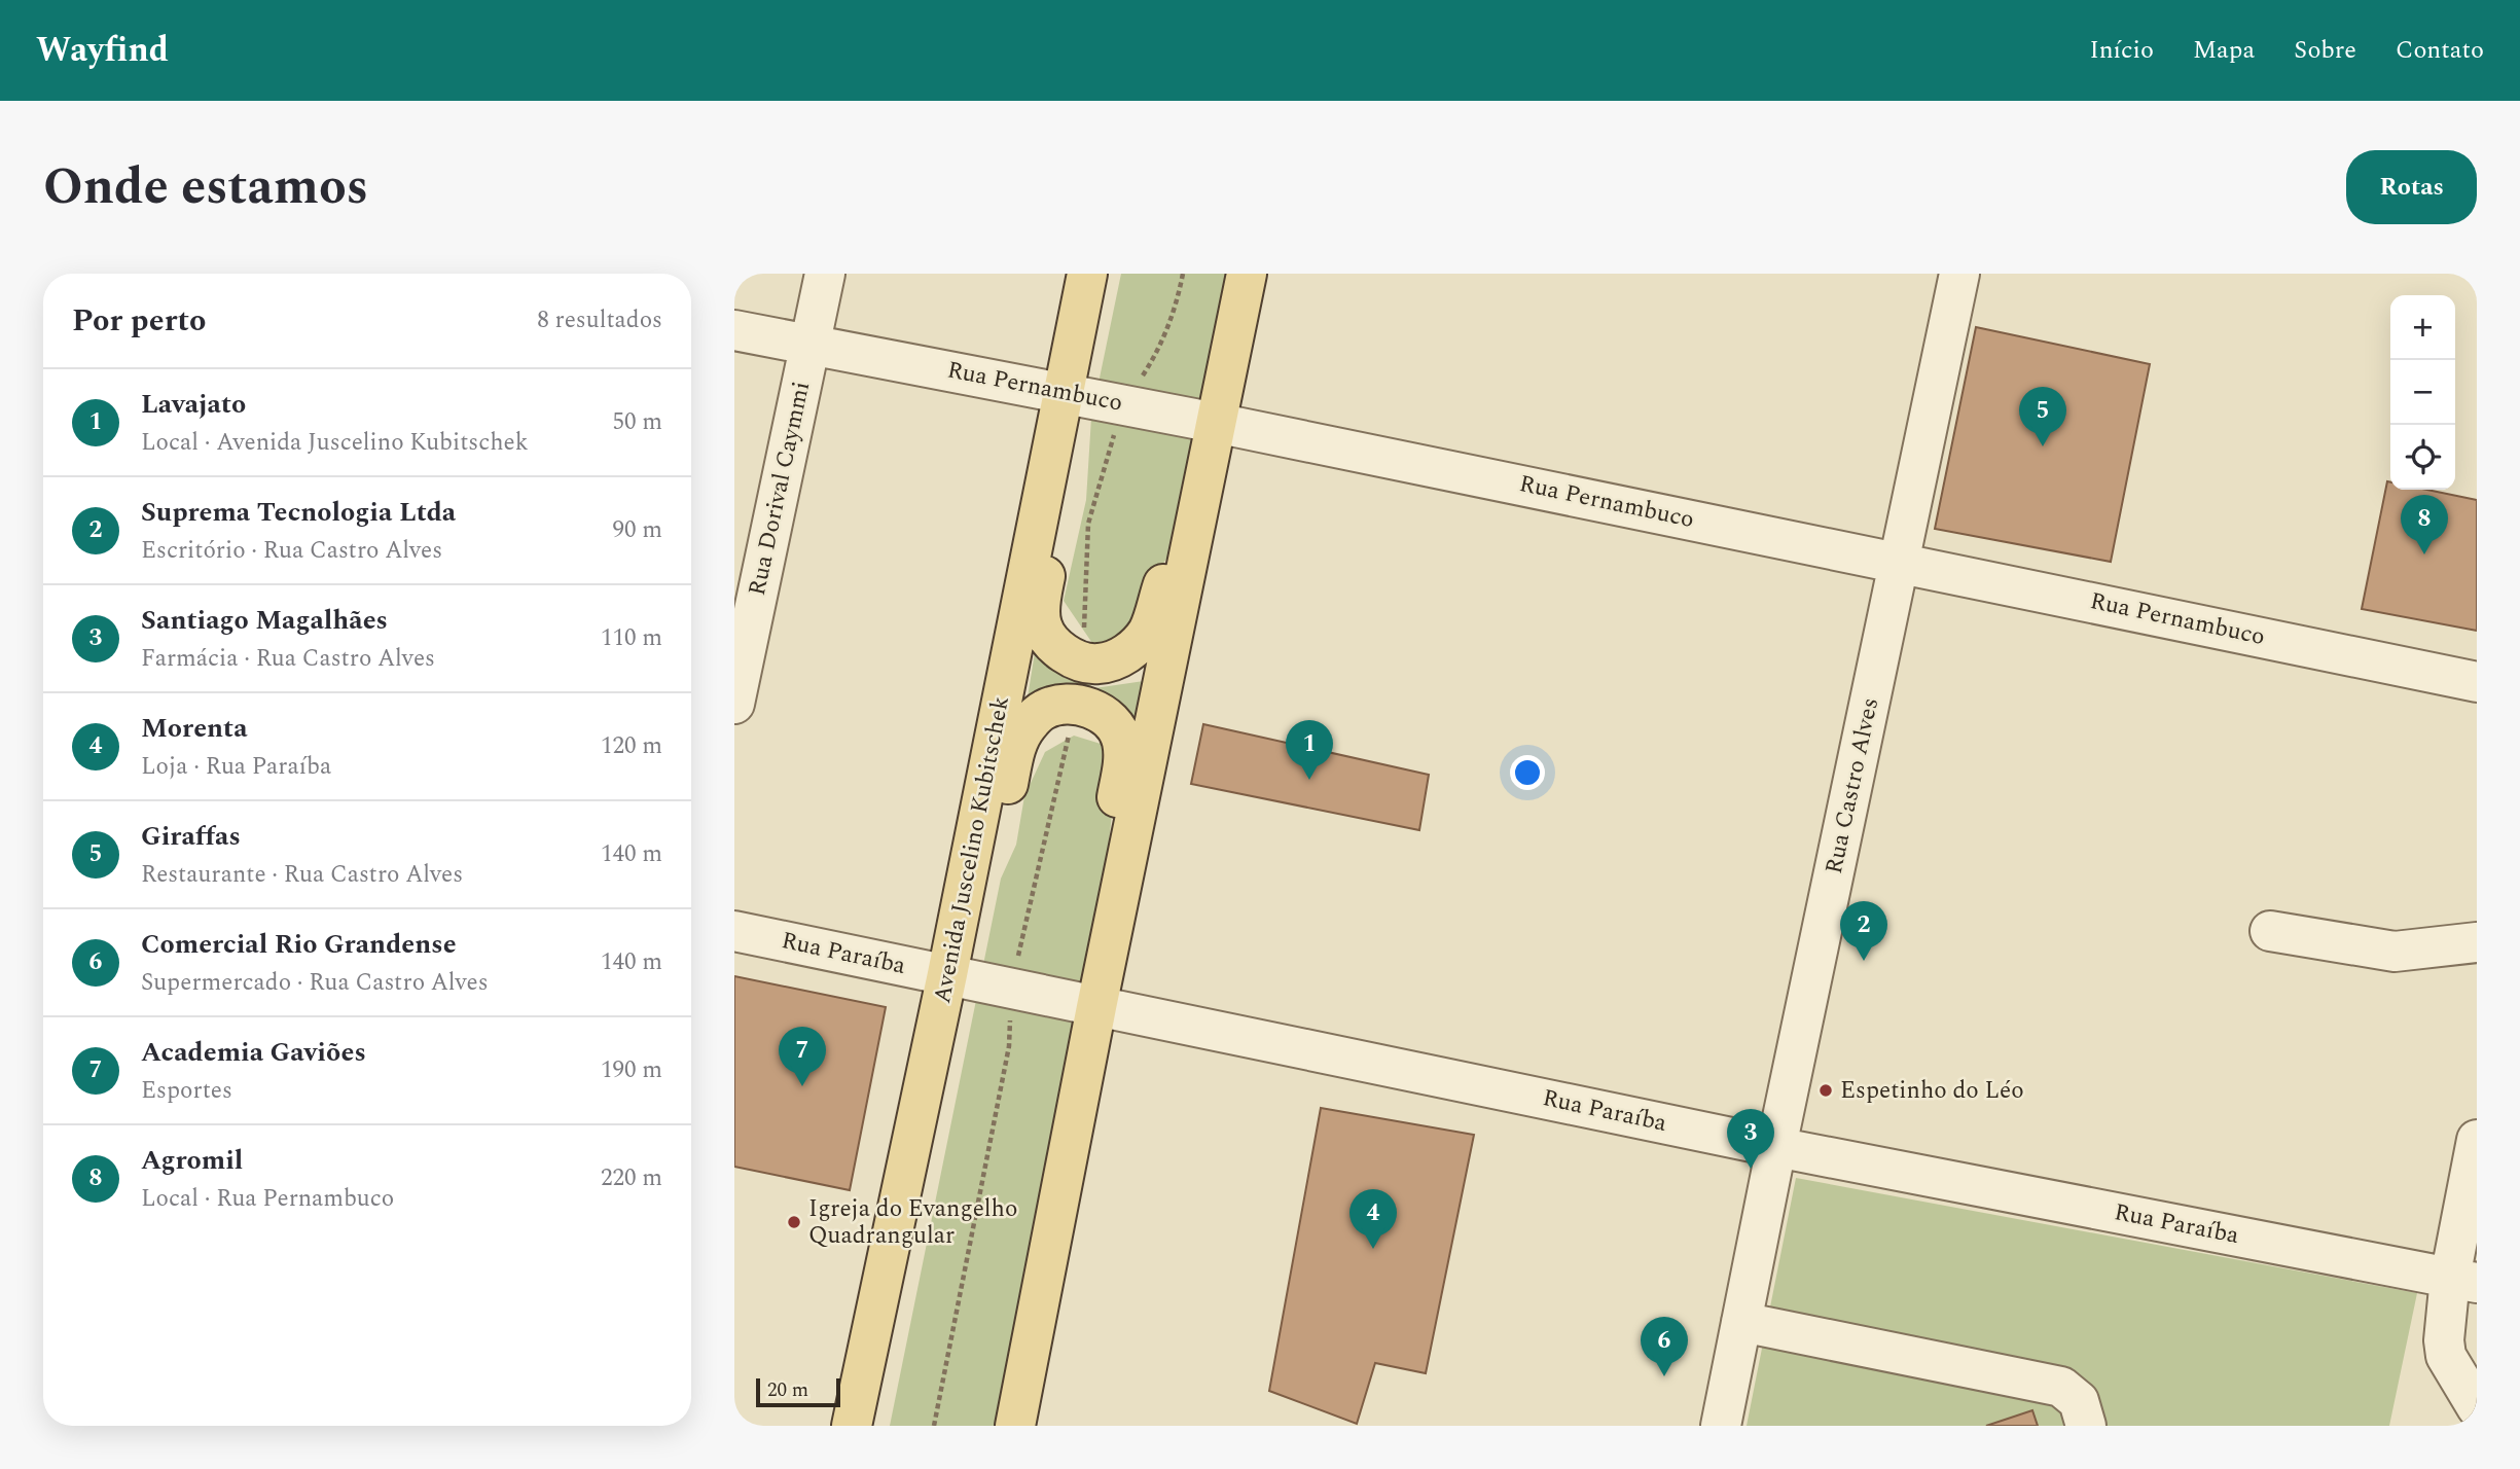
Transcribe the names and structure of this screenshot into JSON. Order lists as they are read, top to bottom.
{
  "streets": {
    "main road": ["Avenida Juscelino Kubitschek"],
    "street": [
      "Rua Pernambuco",
      "Rua Dorival Caymmi",
      "Rua Castro Alves",
      "Rua Paraíba"
    ]
  },
  "crossings": [
    ["Rua Pernambuco", "Rua Dorival Caymmi"],
    ["Rua Pernambuco", "Rua Castro Alves"],
    ["Rua Pernambuco", "Avenida Juscelino Kubitschek"],
    ["Rua Castro Alves", "Rua Paraíba"],
    ["Avenida Juscelino Kubitschek", "Rua Paraíba"]
  ],
  "places": ["Espetinho do Léo", "Igreja do Evangelho Quadrangular"],
  "scale_bar": "20 m",
  "page": {
    "header": "Wayfind",
    "nav": [
      "Início",
      "Mapa",
      "Sobre",
      "Contato"
    ],
    "title": "Onde estamos",
    "buttons": "Rotas",
    "heading": ["Por perto", "8 resultados"],
    "map_buttons": ["+", "−"],
    "list": [
      {
        "mark": "1",
        "name": "Lavajato",
        "note": "Local · Avenida Juscelino Kubitschek",
        "value": "50 m"
      },
      {
        "mark": "2",
        "name": "Suprema Tecnologia Ltda",
        "note": "Escritório · Rua Castro Alves",
        "value": "90 m"
      },
      {
        "mark": "3",
        "name": "Santiago Magalhães",
        "note": "Farmácia · Rua Castro Alves",
        "value": "110 m"
      },
      {
        "mark": "4",
        "name": "Morenta",
        "note": "Loja · Rua Paraíba",
        "value": "120 m"
      },
      {
        "mark": "5",
        "name": "Giraffas",
        "note": "Restaurante · Rua Castro Alves",
        "value": "140 m"
      },
      {
        "mark": "6",
        "name": "Comercial Rio Grandense",
        "note": "Supermercado · Rua Castro Alves",
        "value": "140 m"
      },
      {
        "mark": "7",
        "name": "Academia Gaviões",
        "note": "Esportes",
        "value": "190 m"
      },
      {
        "mark": "8",
        "name": "Agromil",
        "note": "Local · Rua Pernambuco",
        "value": "220 m"
      }
    ],
    "pins": [
      "5",
      "8",
      "1",
      "2",
      "7",
      "3",
      "4",
      "6"
    ],
    "scale": "20 m"
  }
}
